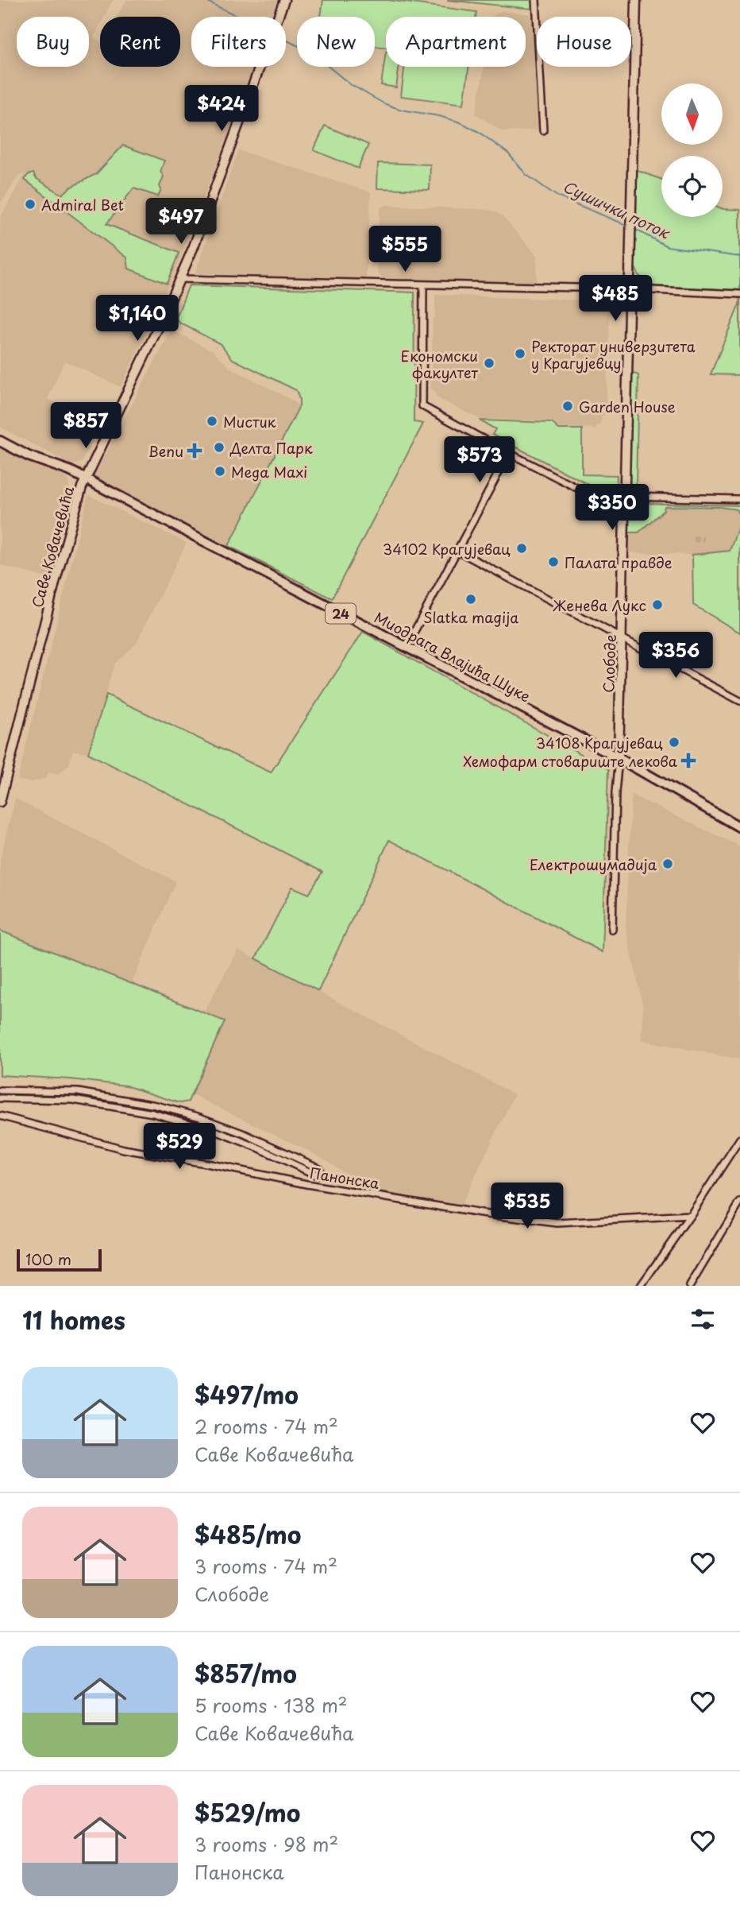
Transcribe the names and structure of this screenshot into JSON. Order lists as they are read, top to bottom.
{
  "streets": {
    "main road": ["24", "Миодрага Влајића Шуке"],
    "street": ["Саве Ковачевића", "Слободе", "Панонска"]
  },
  "crossings": [
    ["Саве Ковачевића", "Миодрага Влајића Шуке"],
    ["Миодрага Влајића Шуке", "Слободе"]
  ],
  "water": ["Сушички поток"],
  "places": {
    "other": [
      "Admiral Bet",
      "Ректорат универзитета у Крагујевцу",
      "Економски факултет",
      "Garden House",
      "Мистик",
      "Делта Парк",
      "Mega Maxi",
      "34102 Крагујевац",
      "Палата правде",
      "Slatka magija",
      "Женева Лукс",
      "34108 Крагујевац",
      "Електрошумадија"
    ],
    "health": ["Benu", "Хемофарм стовариште лекова"]
  },
  "scale_bar": "100 m",
  "north": "bottom",
  "page": {
    "chip": [
      "Buy",
      "Rent",
      "Filters",
      "New",
      "Apartment",
      "House"
    ],
    "price": [
      "$424",
      "$497",
      "$555",
      "$485",
      "$1,140",
      "$857",
      "$573",
      "$350",
      "$356",
      "$529",
      "$535"
    ],
    "scale": "100 m",
    "heading": "11 homes",
    "list": [
      {
        "name": "$497/mo",
        "note": "2 rooms · 74 m² · Саве Ковачевића"
      },
      {
        "name": "$485/mo",
        "note": "3 rooms · 74 m² · Слободе"
      },
      {
        "name": "$857/mo",
        "note": "5 rooms · 138 m² · Саве Ковачевића"
      },
      {
        "name": "$529/mo",
        "note": "3 rooms · 98 m² · Панонска"
      }
    ]
  }
}
